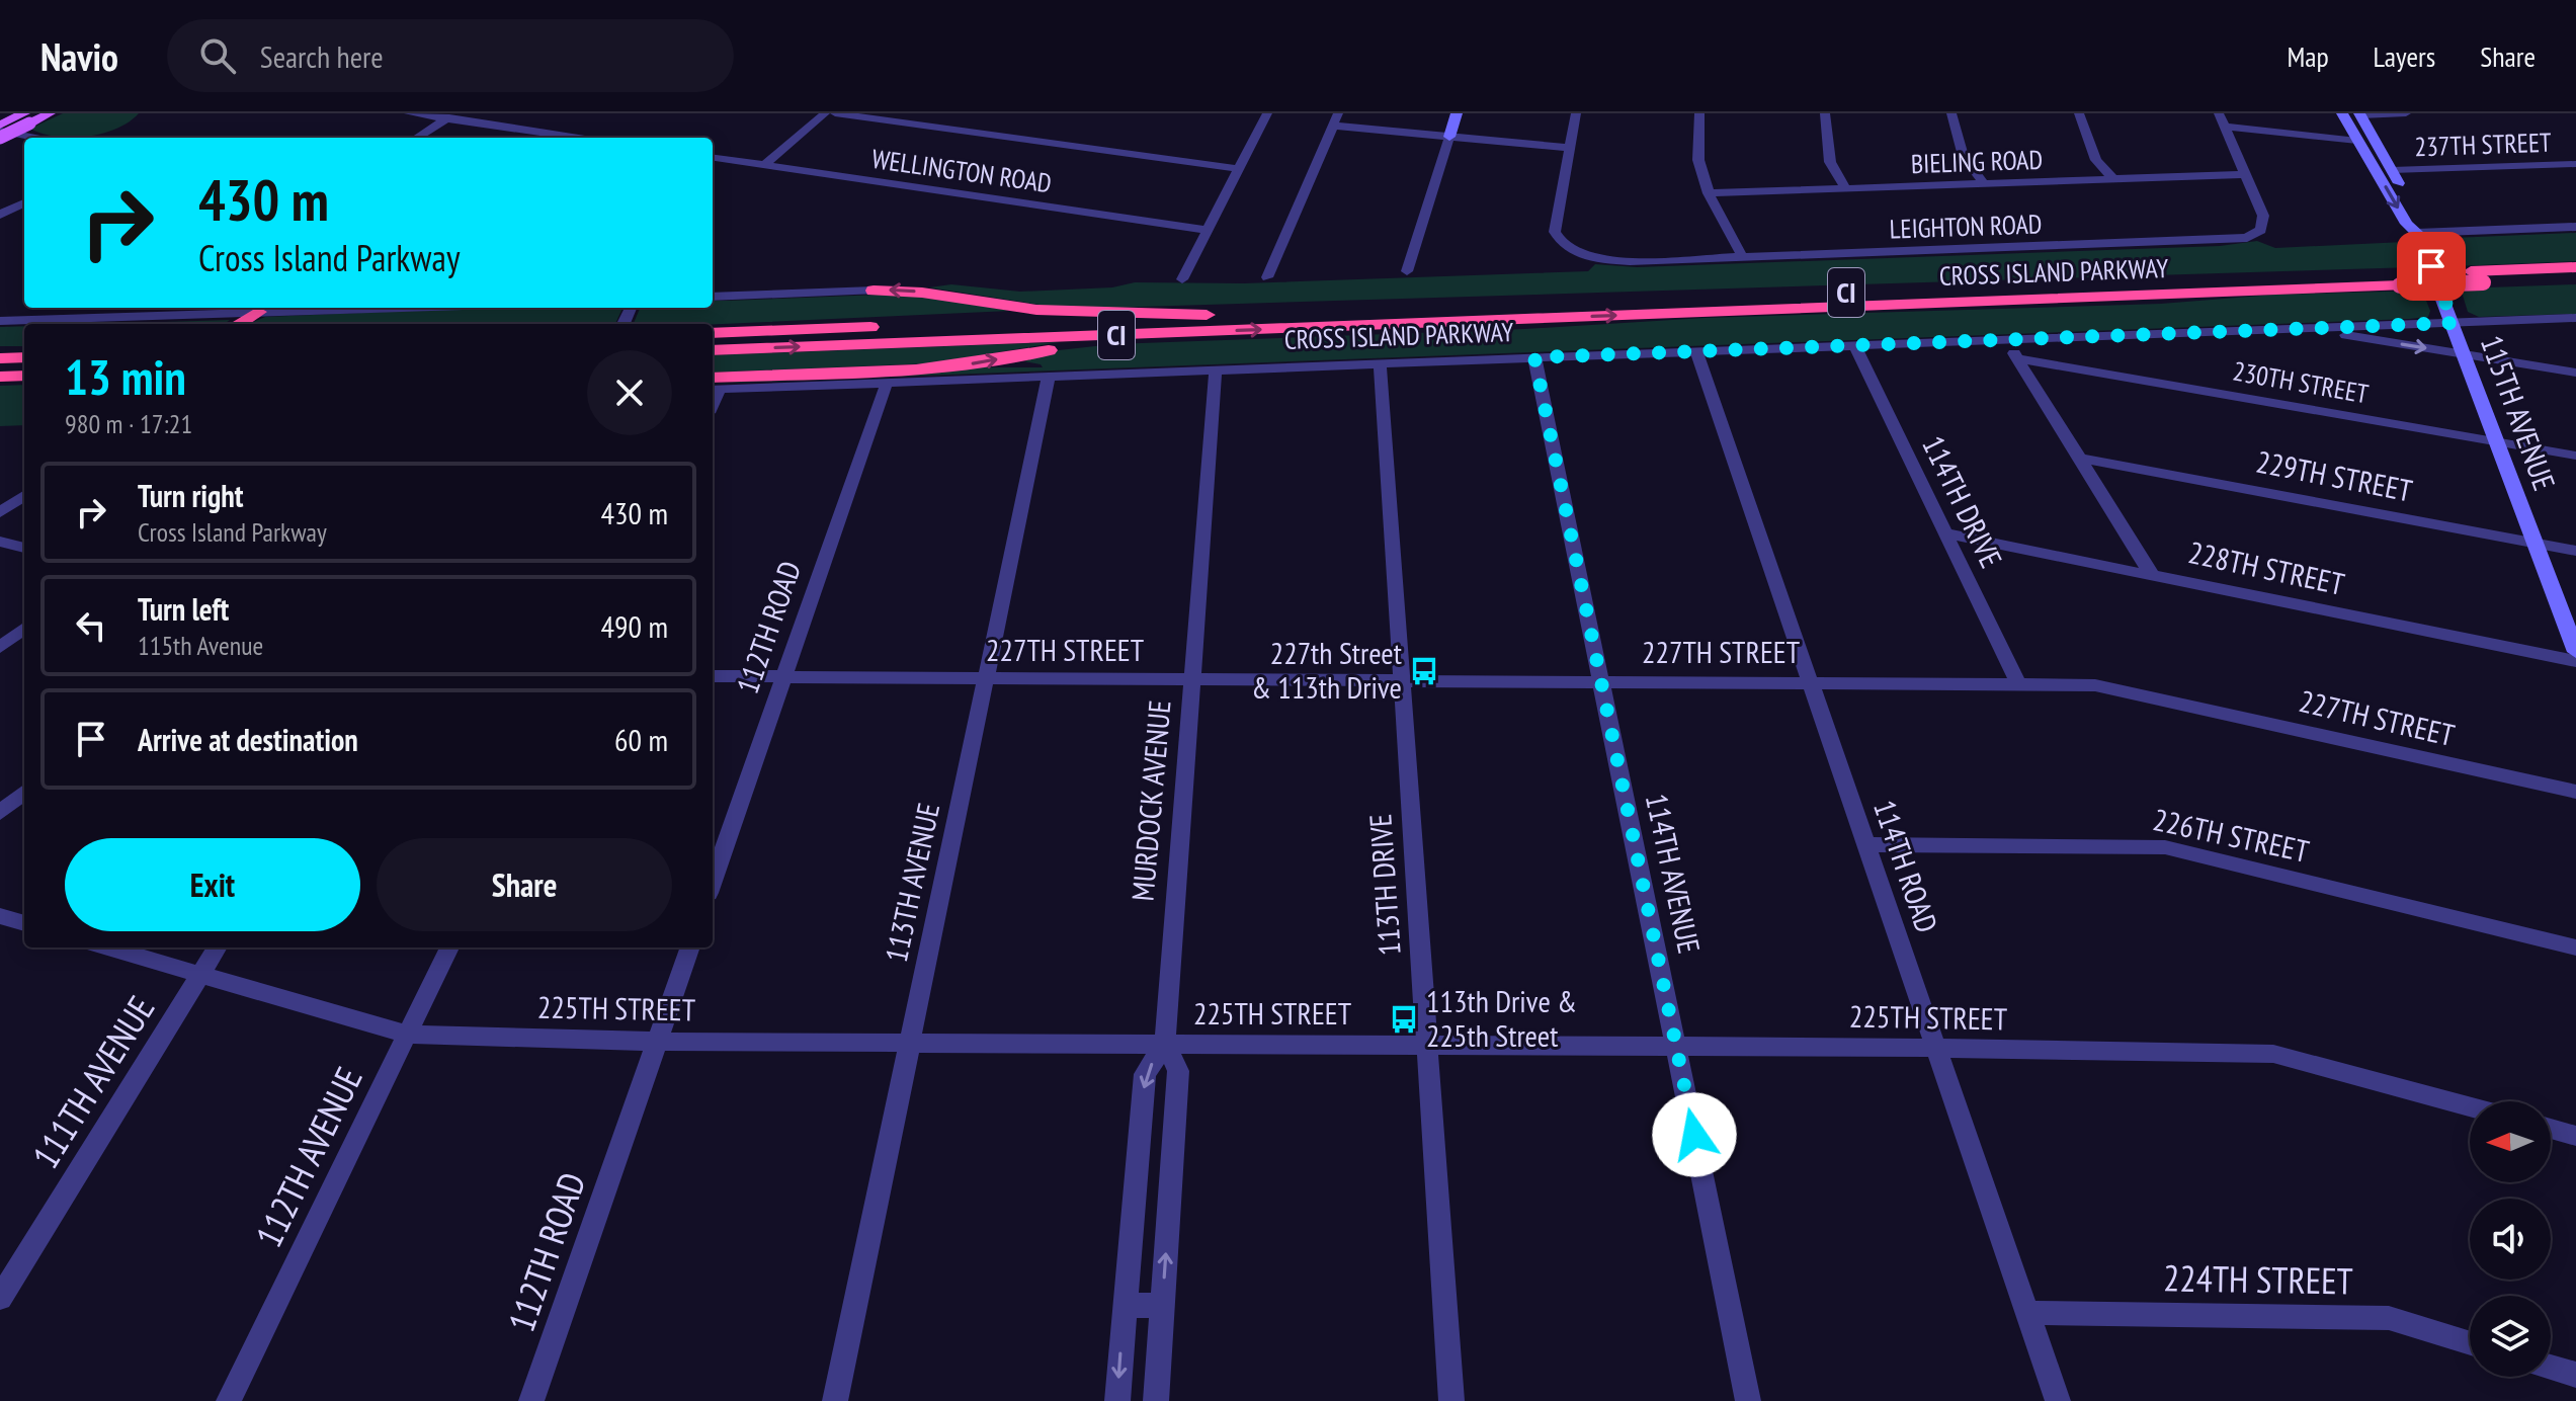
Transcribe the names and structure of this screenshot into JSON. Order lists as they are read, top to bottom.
{
  "streets": {
    "highway": ["CROSS ISLAND PARKWAY", "CI"],
    "main road": ["115TH AVENUE"],
    "street": [
      "237TH STREET",
      "BIELING ROAD",
      "WELLINGTON ROAD",
      "LEIGHTON ROAD",
      "230TH STREET",
      "229TH STREET",
      "114TH DRIVE",
      "228TH STREET",
      "112TH ROAD",
      "227TH STREET",
      "MURDOCK AVENUE",
      "226TH STREET",
      "114TH ROAD",
      "114TH AVENUE",
      "113TH AVENUE",
      "113TH DRIVE",
      "225TH STREET",
      "111TH AVENUE",
      "112TH AVENUE",
      "224TH STREET"
    ]
  },
  "crossings": [
    ["BIELING ROAD", "LEIGHTON ROAD"],
    ["CROSS ISLAND PARKWAY", "115TH AVENUE"],
    ["CROSS ISLAND PARKWAY", "114TH DRIVE"],
    ["CROSS ISLAND PARKWAY", "112TH ROAD"],
    ["CROSS ISLAND PARKWAY", "MURDOCK AVENUE"],
    ["CROSS ISLAND PARKWAY", "114TH ROAD"],
    ["CROSS ISLAND PARKWAY", "114TH AVENUE"],
    ["CROSS ISLAND PARKWAY", "113TH AVENUE"],
    ["CROSS ISLAND PARKWAY", "113TH DRIVE"],
    ["230TH STREET", "115TH AVENUE"],
    ["115TH AVENUE", "229TH STREET"],
    ["114TH DRIVE", "228TH STREET"],
    ["114TH DRIVE", "227TH STREET"],
    ["112TH ROAD", "227TH STREET"],
    ["112TH ROAD", "225TH STREET"],
    ["227TH STREET", "MURDOCK AVENUE"],
    ["227TH STREET", "114TH ROAD"],
    ["227TH STREET", "114TH AVENUE"],
    ["227TH STREET", "113TH AVENUE"],
    ["227TH STREET", "113TH DRIVE"],
    ["MURDOCK AVENUE", "225TH STREET"],
    ["226TH STREET", "114TH ROAD"],
    ["114TH ROAD", "225TH STREET"],
    ["114TH ROAD", "224TH STREET"],
    ["114TH AVENUE", "225TH STREET"],
    ["113TH AVENUE", "225TH STREET"],
    ["113TH DRIVE", "225TH STREET"],
    ["225TH STREET", "111TH AVENUE"],
    ["225TH STREET", "112TH AVENUE"]
  ],
  "places": {
    "bus stop": ["227th Street & 113th Drive", "113th Drive & 225th Street"]
  },
  "north": "left",
  "page": {
    "header": "Navio",
    "search": "Search here",
    "nav": ["Map", "Layers", "Share"],
    "turn": ["430 m", "Cross Island Parkway"],
    "heading": ["13 min", "980 m · 17:21"],
    "list": [
      {
        "name": "Turn right",
        "note": "Cross Island Parkway",
        "value": "430 m"
      },
      {
        "name": "Turn left",
        "note": "115th Avenue",
        "value": "490 m"
      },
      {
        "name": "Arrive at destination",
        "value": "60 m"
      }
    ],
    "buttons": ["Exit", "Share"]
  }
}
